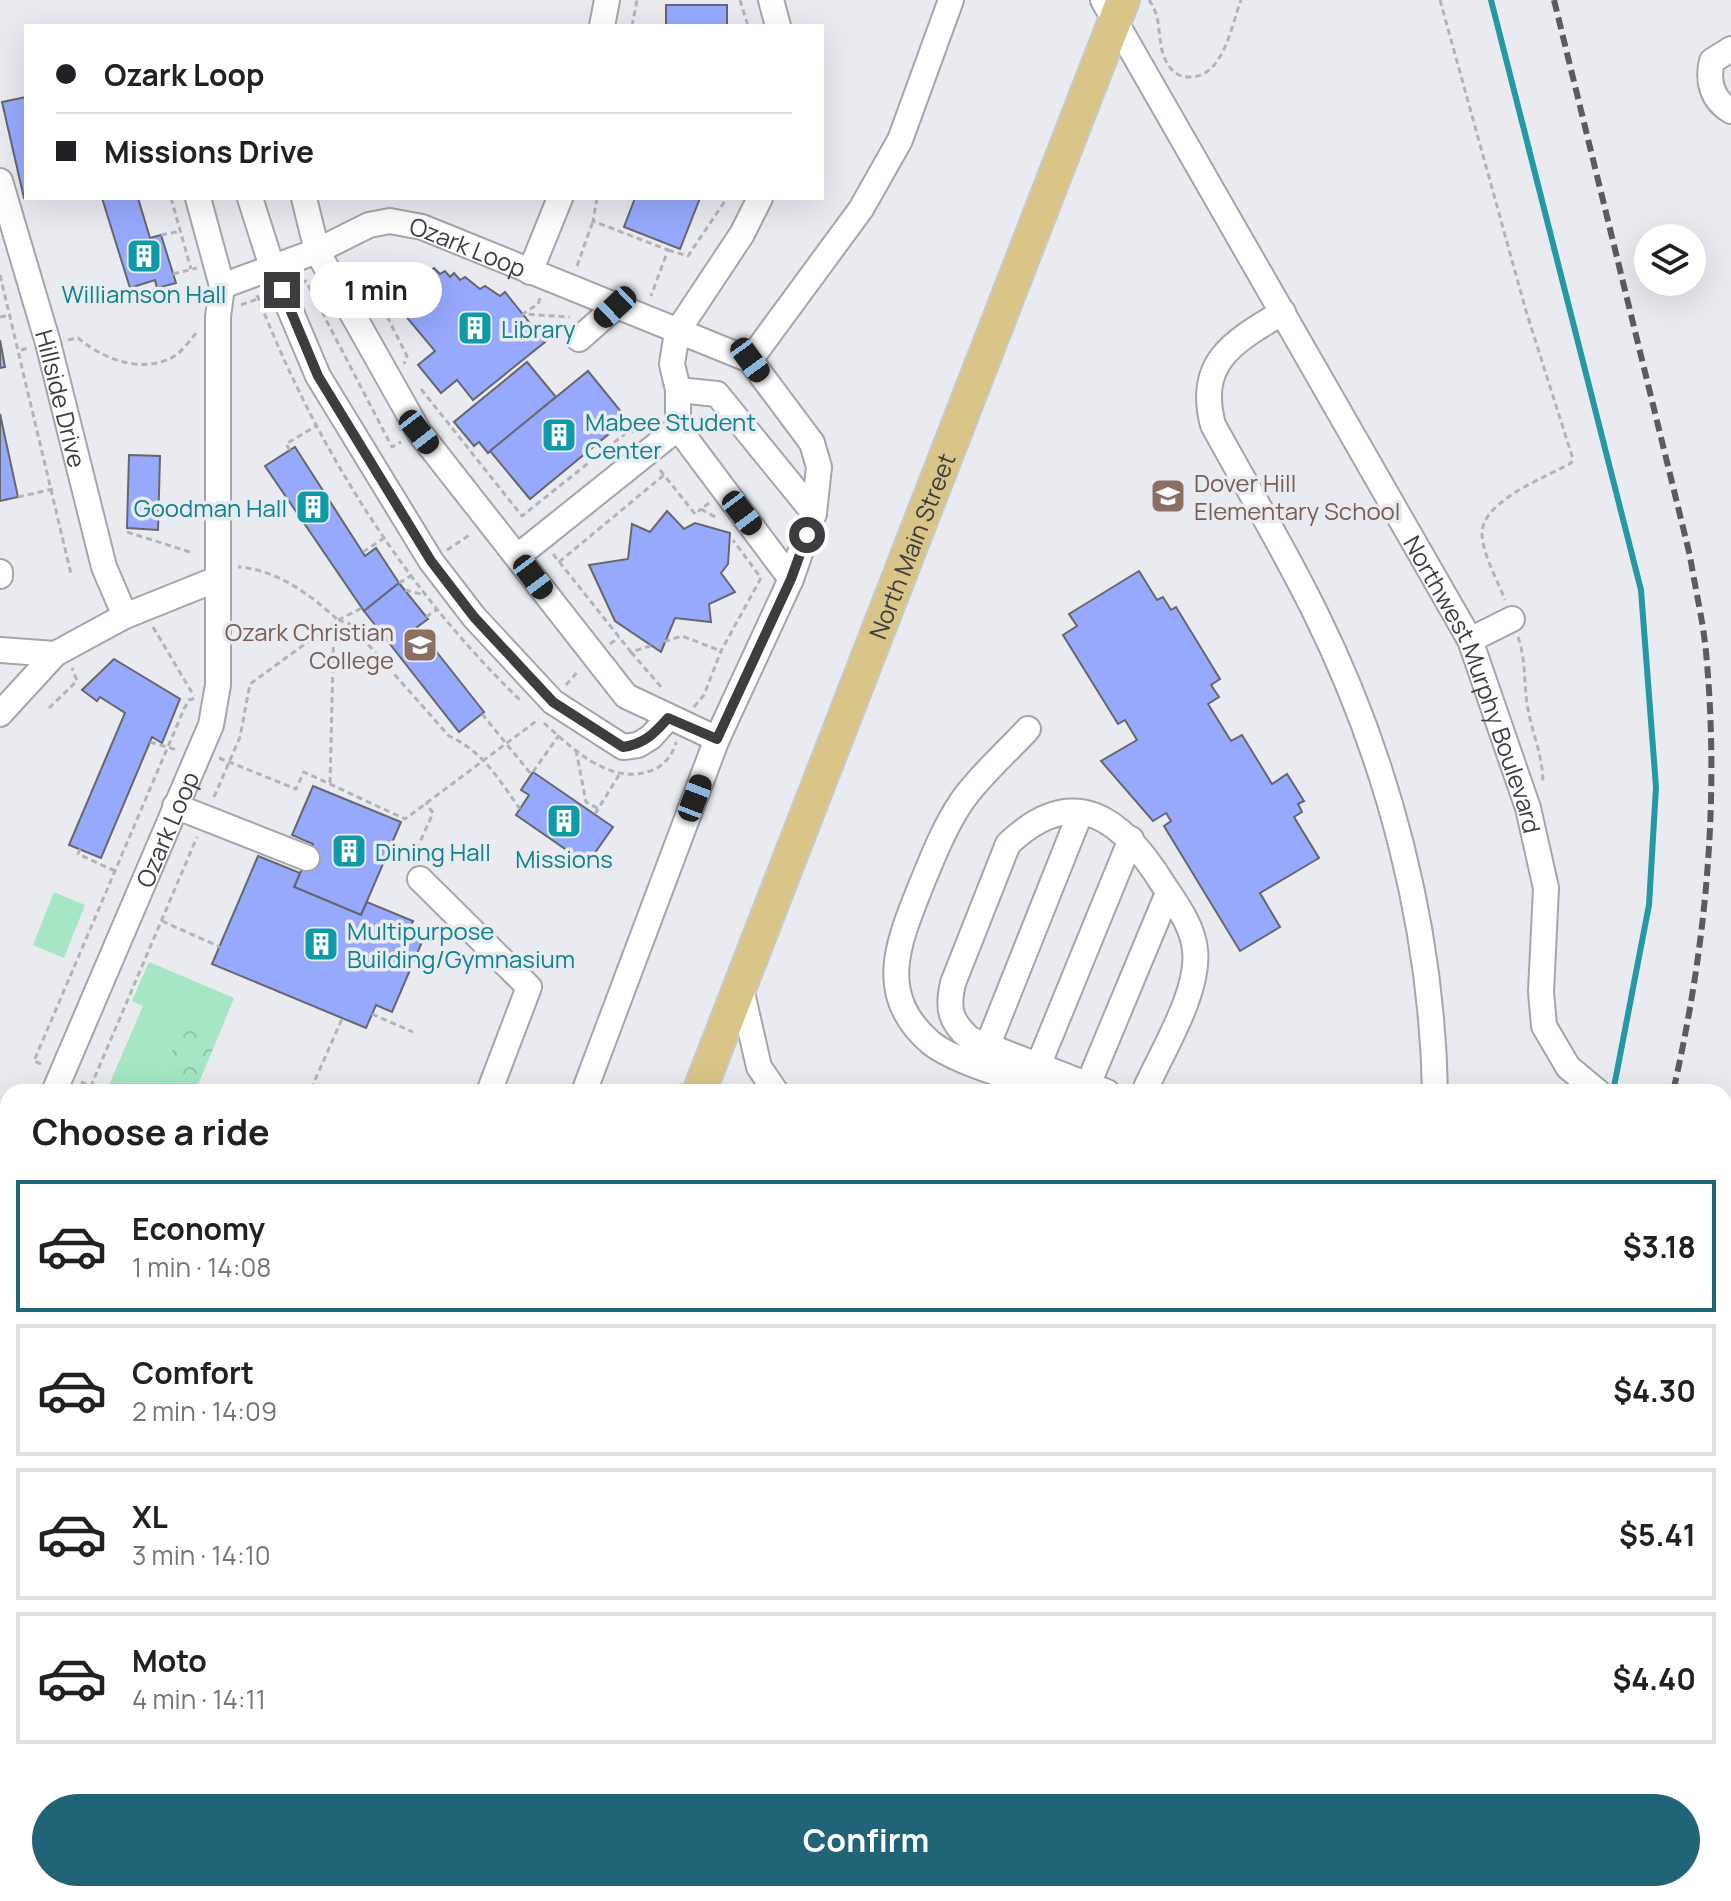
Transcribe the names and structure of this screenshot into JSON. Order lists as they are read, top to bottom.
{
  "streets": {
    "main road": ["North Main Street"],
    "street": ["Ozark Loop", "Hillside Drive", "Northwest Murphy Boulevard"]
  },
  "crossings": [
    ["North Main Street", "Northwest Murphy Boulevard"]
  ],
  "places": {
    "building": [
      "Williamson Hall",
      "Library",
      "Mabee Student Center",
      "Goodman Hall",
      "Missions",
      "Dining Hall",
      "Multipurpose Building/Gymnasium"
    ],
    "school or university": ["Dover Hill Elementary School", "Ozark Christian College"]
  },
  "page": {
    "banner": ["Ozark Loop", "Missions Drive"],
    "bubble": "1 min",
    "heading": "Choose a ride",
    "list": [
      {
        "name": "Economy",
        "note": "1 min · 14:08",
        "value": "$3.18"
      },
      {
        "name": "Comfort",
        "note": "2 min · 14:09",
        "value": "$4.30"
      },
      {
        "name": "XL",
        "note": "3 min · 14:10",
        "value": "$5.41"
      },
      {
        "name": "Moto",
        "note": "4 min · 14:11",
        "value": "$4.40"
      }
    ],
    "buttons": "Confirm"
  }
}
